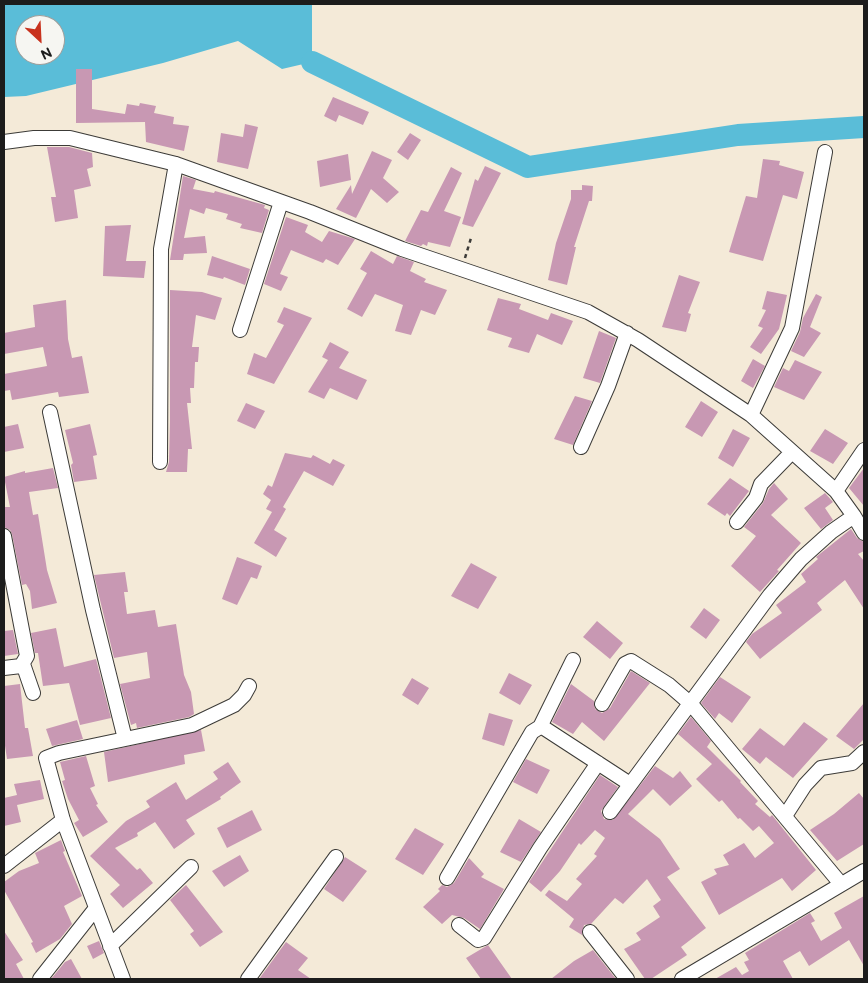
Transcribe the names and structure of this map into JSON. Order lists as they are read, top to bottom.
{
  "north": "bottom right"
}
